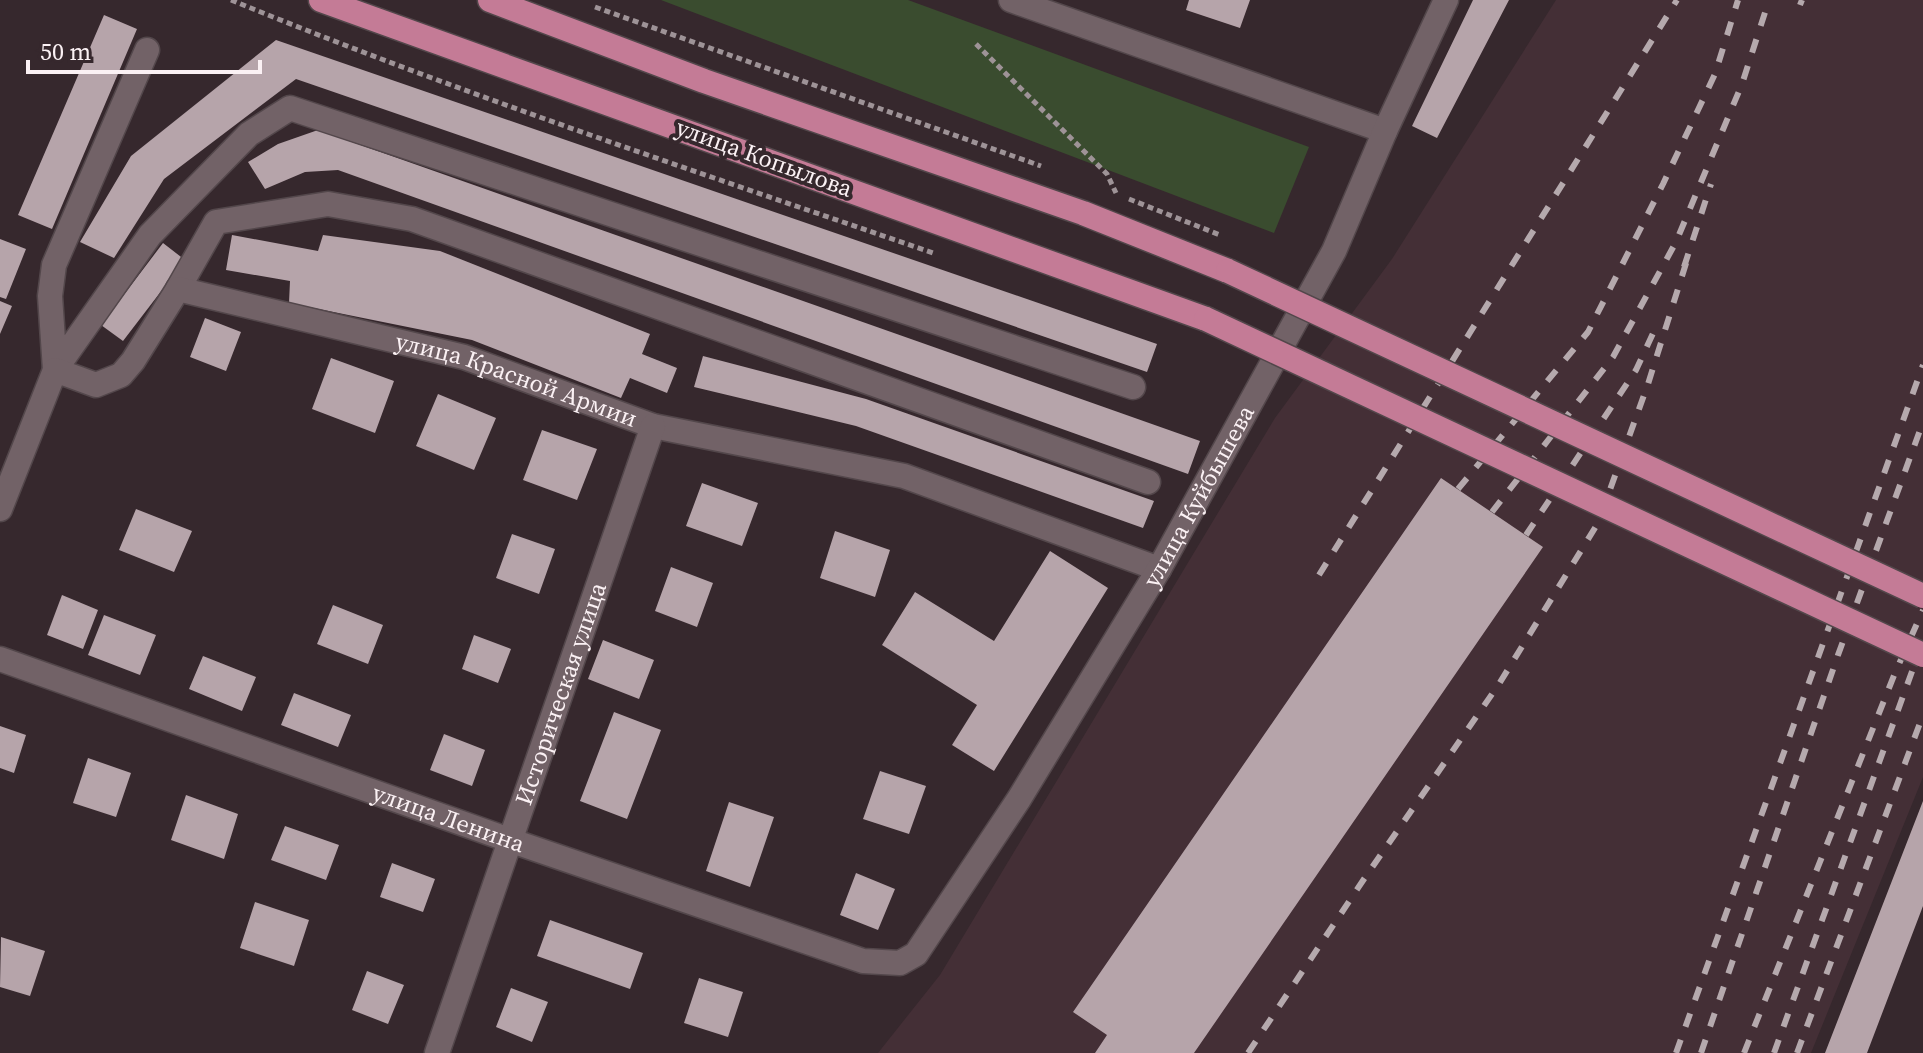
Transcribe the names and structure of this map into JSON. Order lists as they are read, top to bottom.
{
  "streets": {
    "main road": ["улица Копылова"],
    "street": [
      "улица Красной Армии",
      "улица Куйбышева",
      "Историческая улица",
      "улица Ленина"
    ]
  },
  "crossings": [
    ["улица Красной Армии", "улица Куйбышева"],
    ["улица Красной Армии", "Историческая улица"],
    ["улица Куйбышева", "улица Ленина"],
    ["Историческая улица", "улица Ленина"]
  ],
  "scale_bar": "50 m"
}
